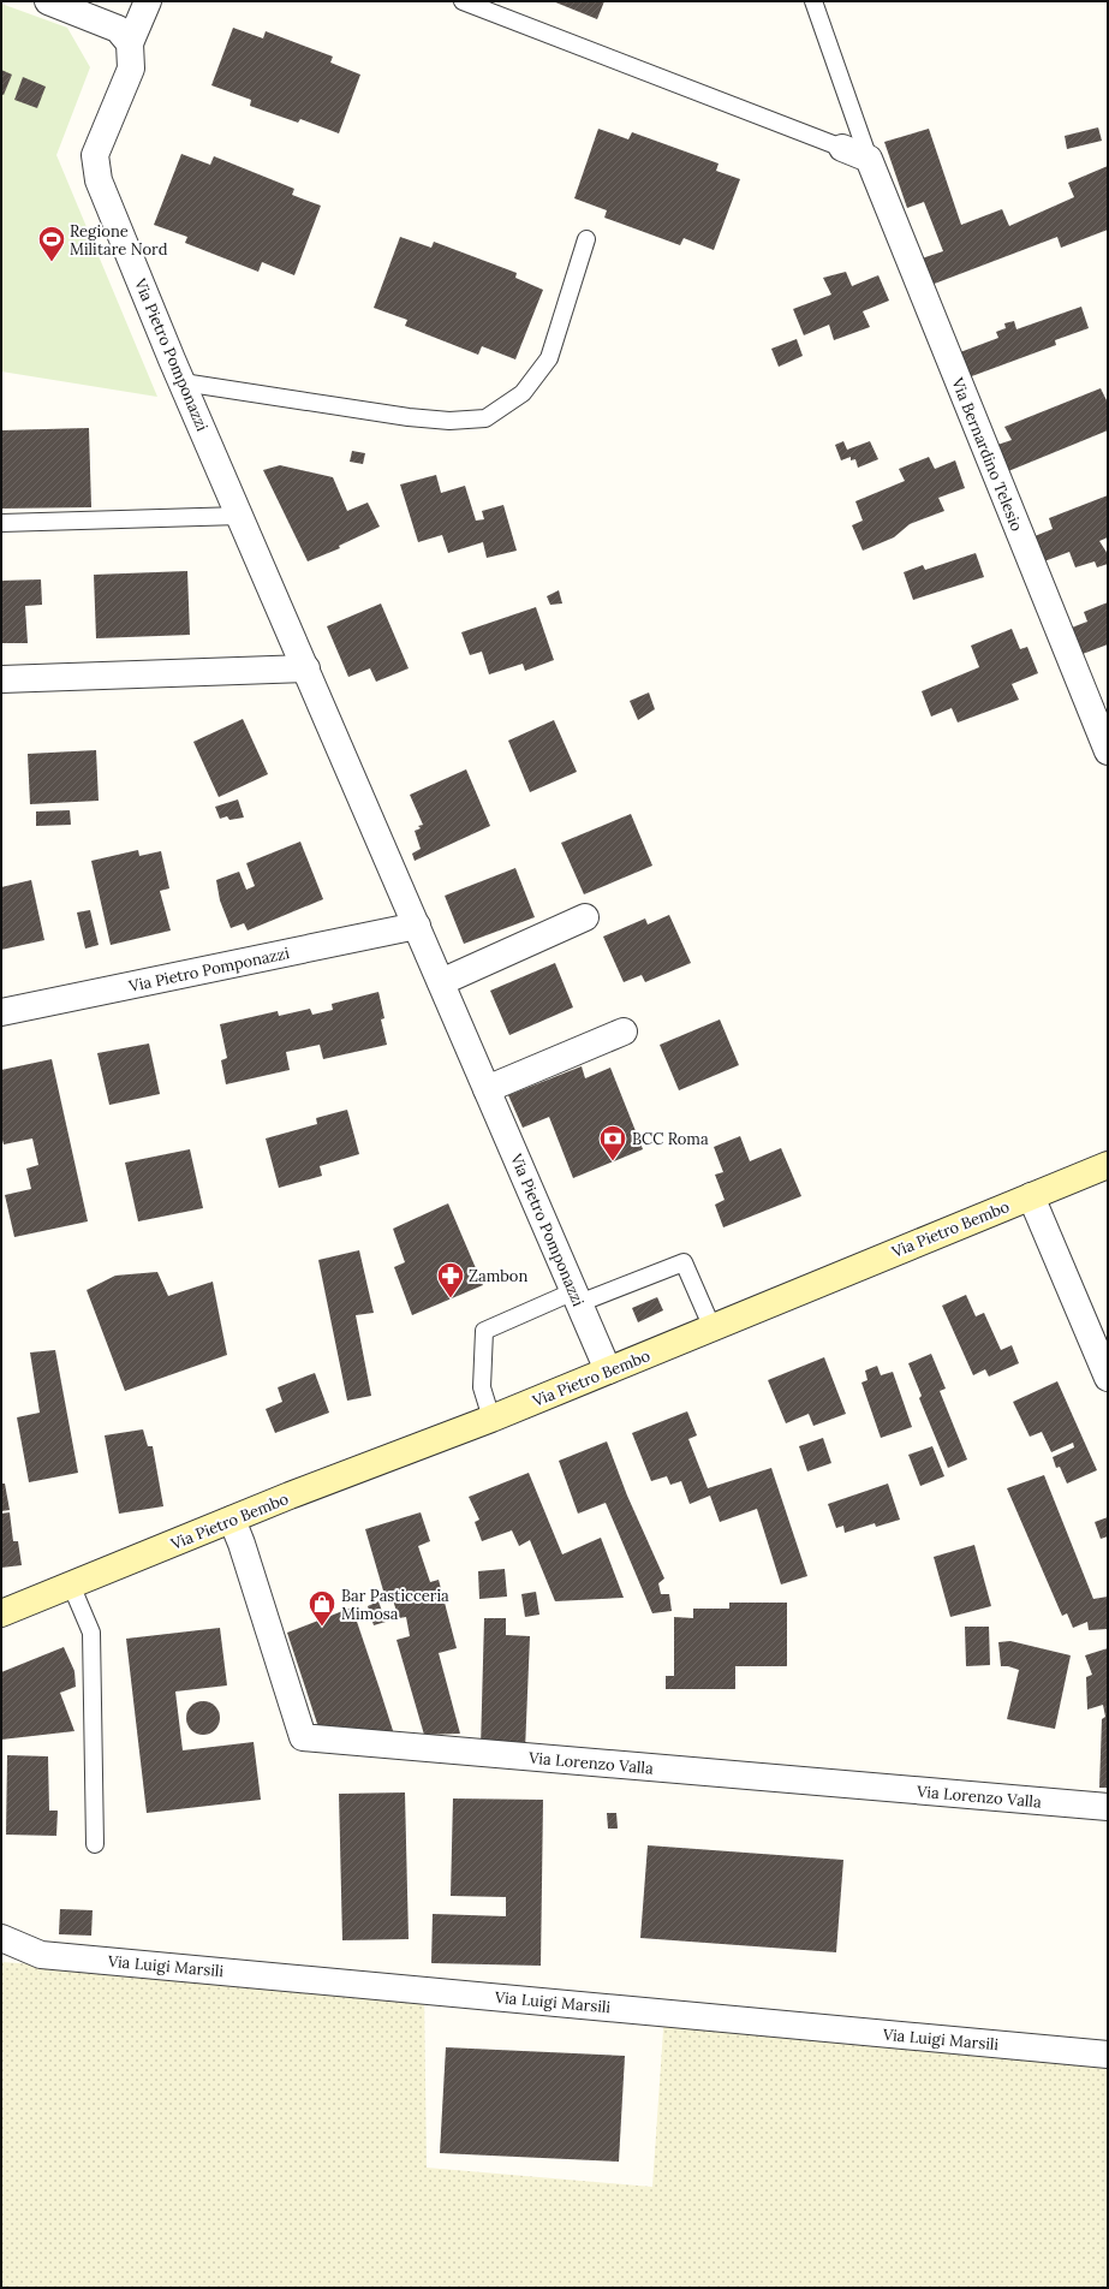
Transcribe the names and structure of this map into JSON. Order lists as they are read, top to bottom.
{
  "streets": {
    "main road": ["Via Pietro Bembo"],
    "street": [
      "Via Pietro Pomponazzi",
      "Via Bernardino Telesio",
      "Via Lorenzo Valla",
      "Via Luigi Marsili"
    ]
  },
  "crossings": [
    ["Via Pietro Pomponazzi", "Via Pietro Bembo"],
    ["Via Pietro Bembo", "Via Lorenzo Valla"]
  ],
  "places": {
    "sports": ["Regione Militare Nord"],
    "bank": ["BCC Roma"],
    "pharmacy": ["Zambon"],
    "shop": ["Bar Pasticceria Mimosa"]
  }
}
